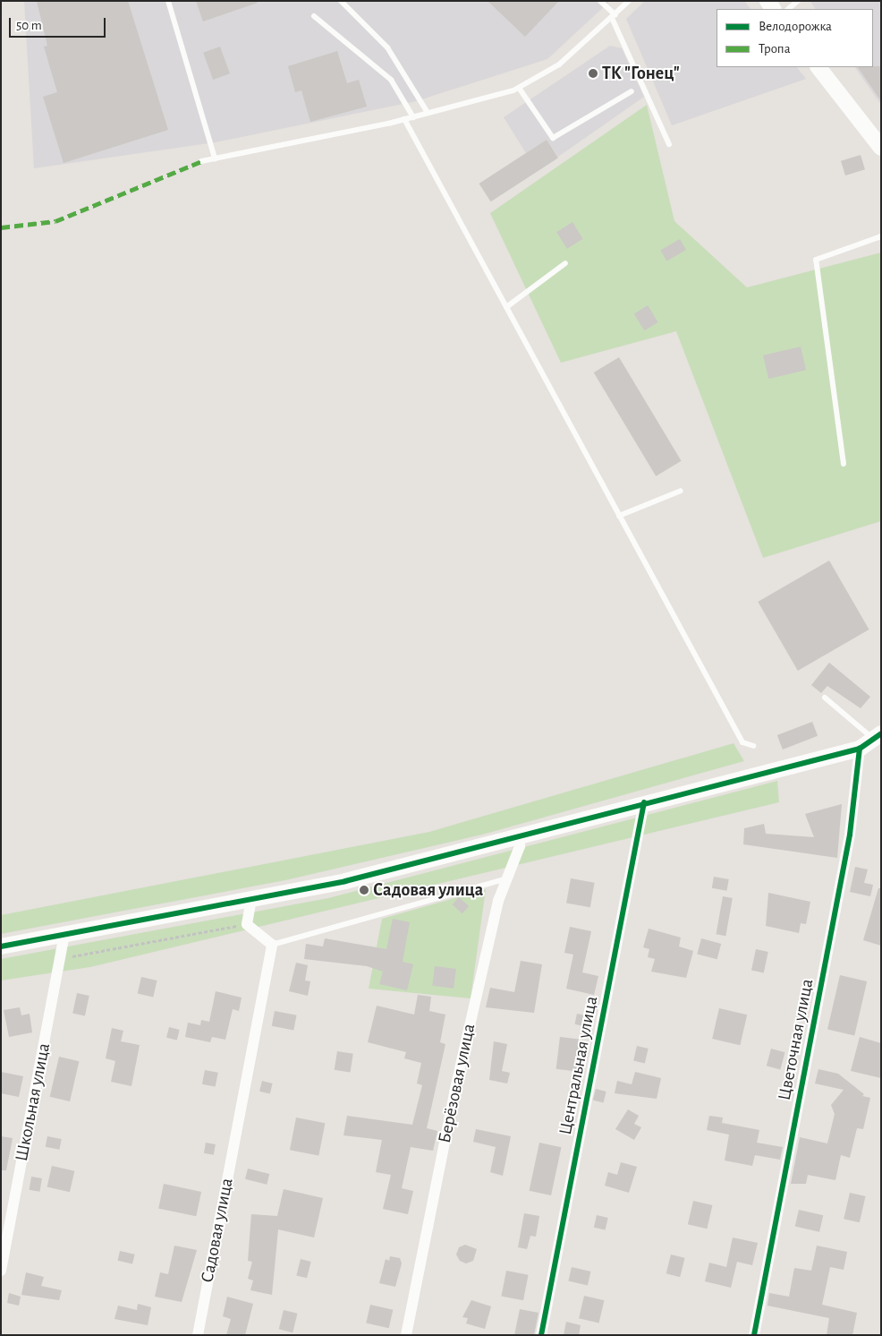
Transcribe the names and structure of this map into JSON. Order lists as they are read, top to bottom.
{
  "streets": {
    "street": [
      "Цветочная улица",
      "Центральная улица",
      "Берёзовая улица",
      "Школьная улица",
      "Садовая улица"
    ]
  },
  "places": ["ТК \"Гонец\"", "Садовая улица"],
  "legend": ["Велодорожка", "Тропа"],
  "scale_bar": "50 m"
}
